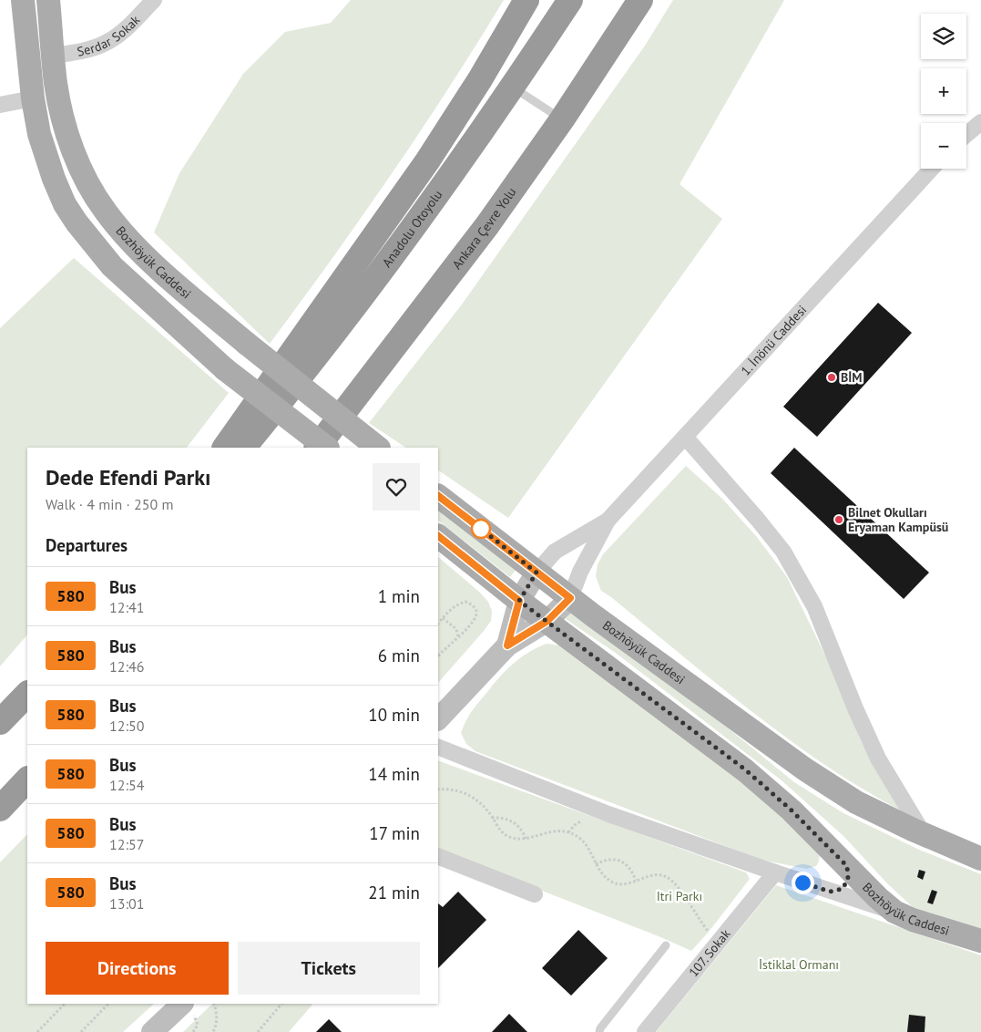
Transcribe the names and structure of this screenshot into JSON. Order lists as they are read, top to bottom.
{
  "streets": {
    "highway": ["Anadolu Otoyolu", "Ankara Çevre Yolu"],
    "main road": ["Bozhöyük Caddesi"],
    "street": ["Serdar Sokak", "1. İnönü Caddesi", "107. Sokak"]
  },
  "crossings": [
    ["Serdar Sokak", "Bozhöyük Caddesi"]
  ],
  "parks": ["Itri Parkı", "İstiklal Ormanı"],
  "places": ["BİM", "Bilnet Okulları Eryaman Kampüsü"],
  "lines": ["bus line 580"],
  "page": {
    "map_buttons": ["+", "−"],
    "heading": [
      ["Dede Efendi Parkı", "Walk · 4 min · 250 m"],
      "Departures"
    ],
    "list": [
      {
        "mark": "580",
        "name": "Bus",
        "note": "12:41",
        "value": "1 min"
      },
      {
        "mark": "580",
        "name": "Bus",
        "note": "12:46",
        "value": "6 min"
      },
      {
        "mark": "580",
        "name": "Bus",
        "note": "12:50",
        "value": "10 min"
      },
      {
        "mark": "580",
        "name": "Bus",
        "note": "12:54",
        "value": "14 min"
      },
      {
        "mark": "580",
        "name": "Bus",
        "note": "12:57",
        "value": "17 min"
      },
      {
        "mark": "580",
        "name": "Bus",
        "note": "13:01",
        "value": "21 min"
      }
    ],
    "buttons": ["Directions", "Tickets"]
  }
}
